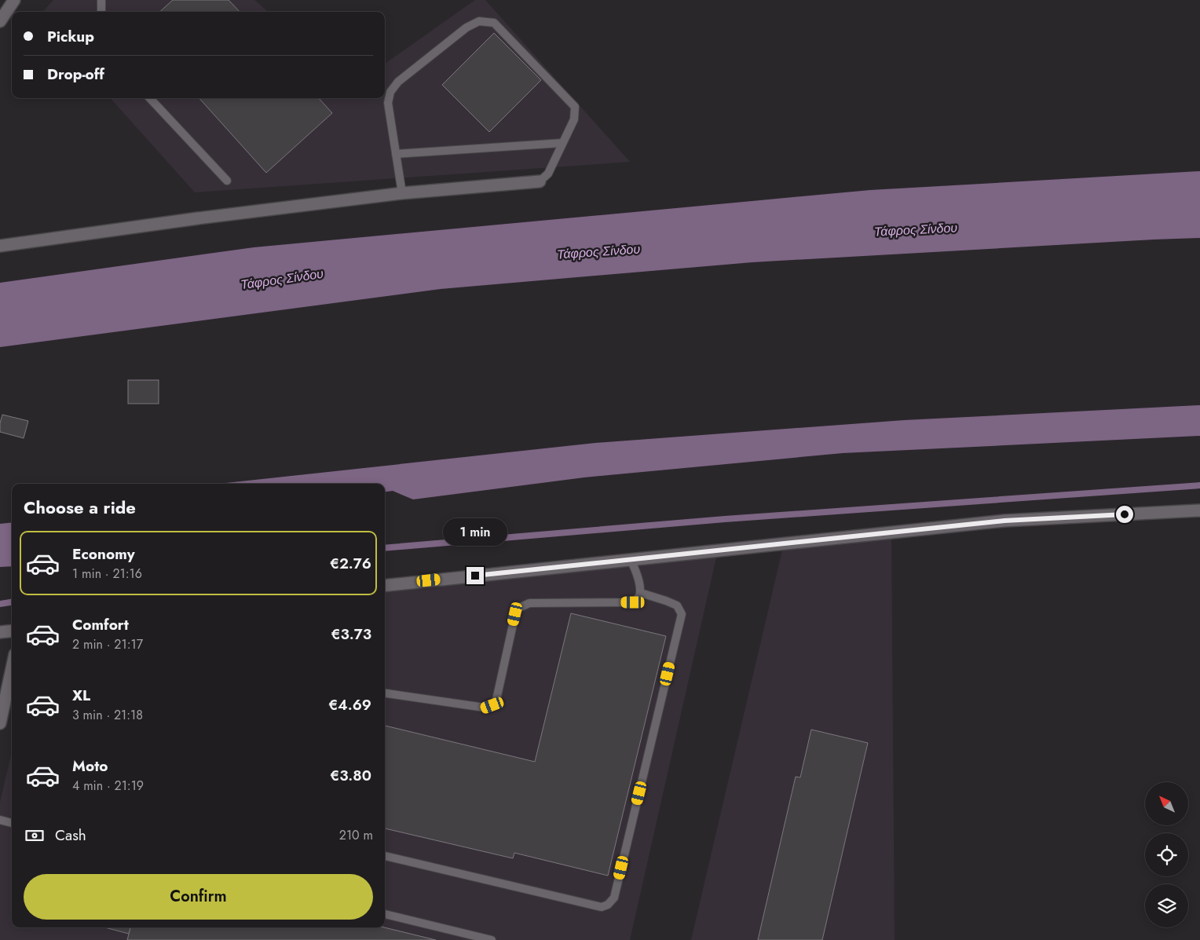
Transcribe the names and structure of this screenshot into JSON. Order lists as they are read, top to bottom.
{
  "water": ["Τάφρος Σίνδου"],
  "north": "top left",
  "page": {
    "banner": ["Pickup", "Drop-off"],
    "heading": "Choose a ride",
    "bubble": "1 min",
    "list": [
      {
        "name": "Economy",
        "note": "1 min · 21:16",
        "value": "€2.76"
      },
      {
        "name": "Comfort",
        "note": "2 min · 21:17",
        "value": "€3.73"
      },
      {
        "name": "XL",
        "note": "3 min · 21:18",
        "value": "€4.69"
      },
      {
        "name": "Moto",
        "note": "4 min · 21:19",
        "value": "€3.80"
      }
    ],
    "pay": ["Cash", "210 m"],
    "buttons": "Confirm"
  }
}
